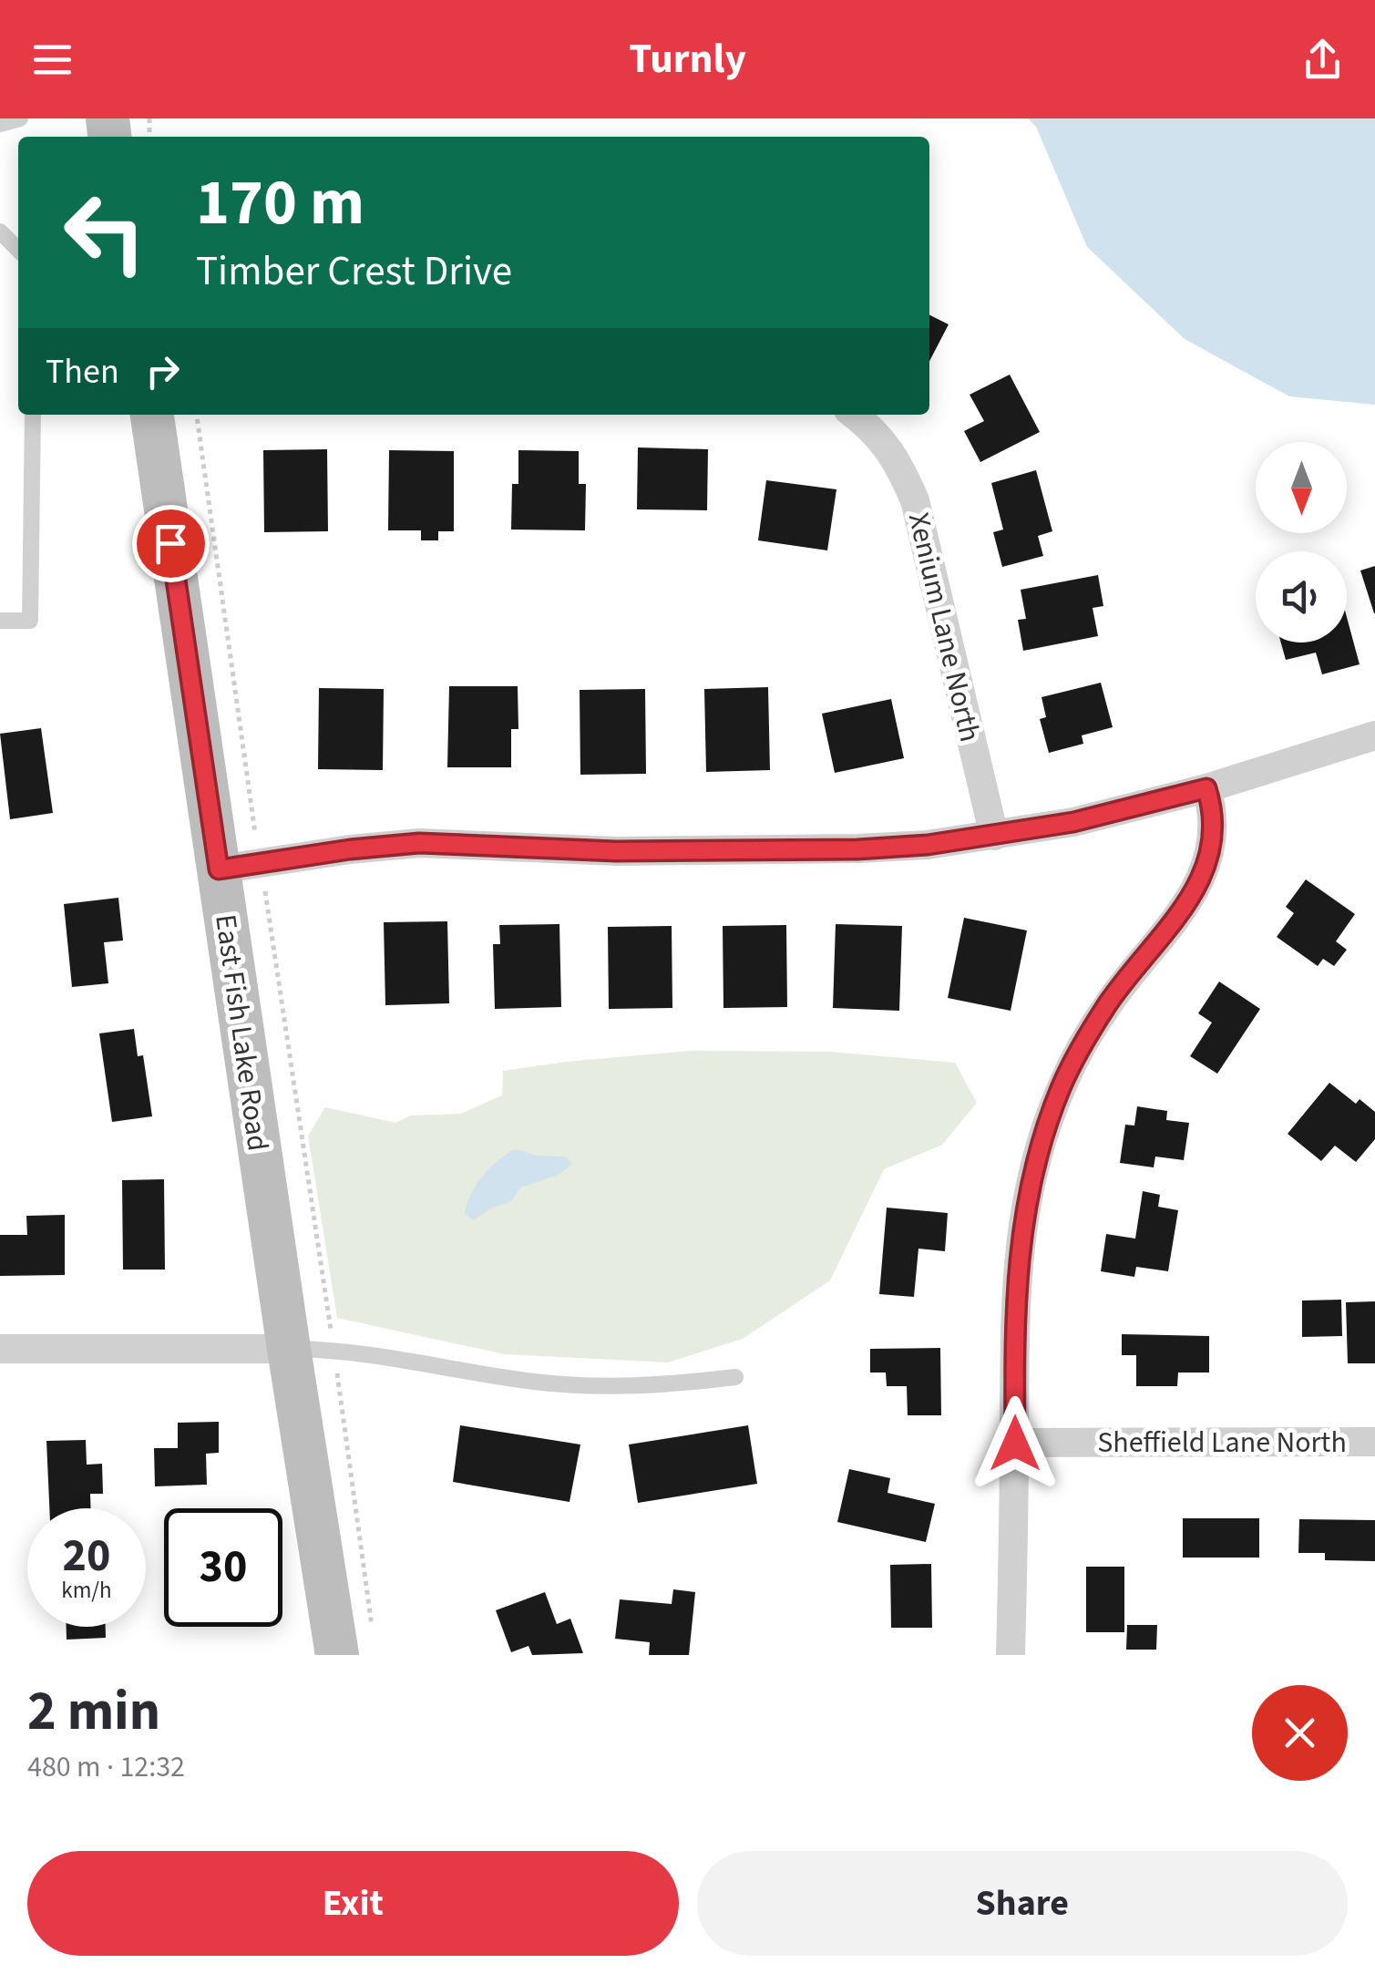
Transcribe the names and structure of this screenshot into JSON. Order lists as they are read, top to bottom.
{
  "streets": {
    "street": ["Xenium Lane North", "East Fish Lake Road", "Sheffield Lane North"]
  },
  "north": "bottom",
  "page": {
    "header": "Turnly",
    "turn": ["170 m", "Timber Crest Drive"],
    "then": "Then",
    "speed": "20 km/h",
    "limit": "30",
    "heading": ["2 min", "480 m · 12:32"],
    "buttons": ["Exit", "Share"]
  }
}
